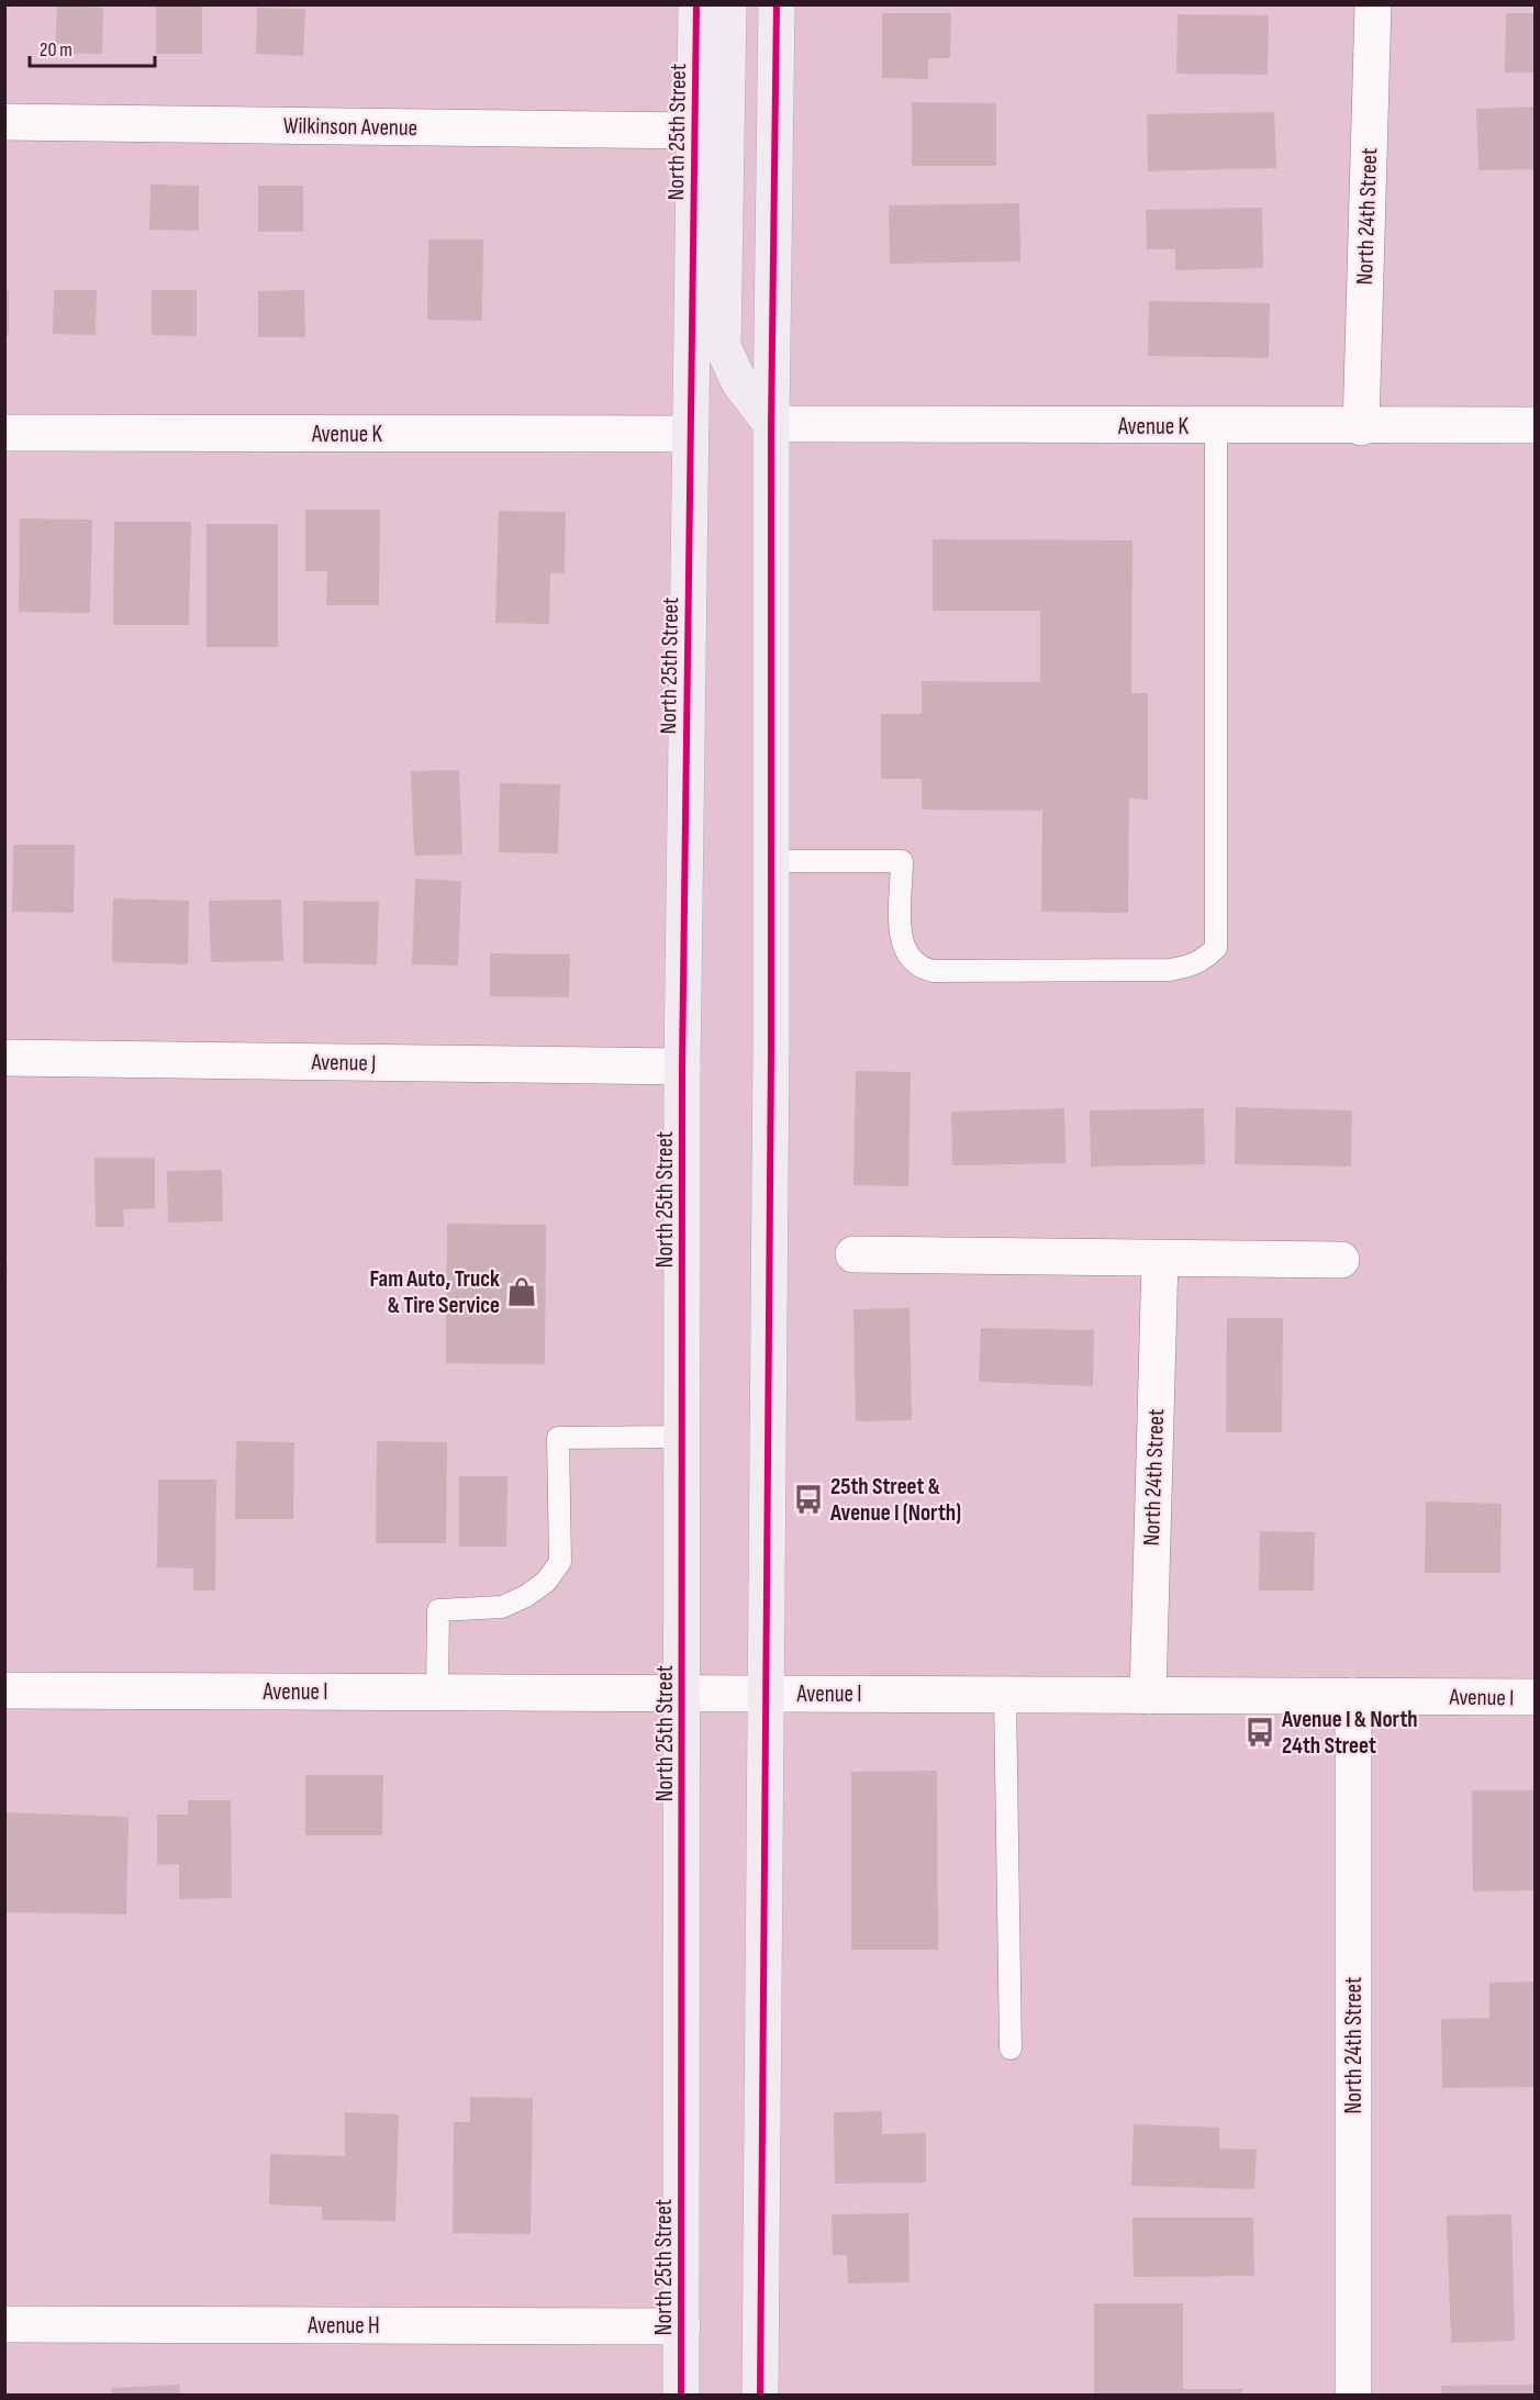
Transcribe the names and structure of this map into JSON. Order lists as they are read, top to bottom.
{
  "streets": {
    "main road": ["North 25th Street"],
    "street": [
      "Wilkinson Avenue",
      "North 24th Street",
      "Avenue K",
      "Avenue J",
      "Avenue I",
      "Avenue H"
    ]
  },
  "crossings": [
    ["Wilkinson Avenue", "North 25th Street"],
    ["North 25th Street", "Avenue K"],
    ["North 25th Street", "Avenue J"],
    ["North 25th Street", "Avenue I"],
    ["North 25th Street", "Avenue H"],
    ["North 24th Street", "Avenue K"],
    ["North 24th Street", "Avenue I"]
  ],
  "places": {
    "shop": ["Fam Auto, Truck & Tire Service"],
    "bus stop": ["25th Street & Avenue I (North)", "Avenue I & North 24th Street"]
  },
  "scale_bar": "20 m"
}
